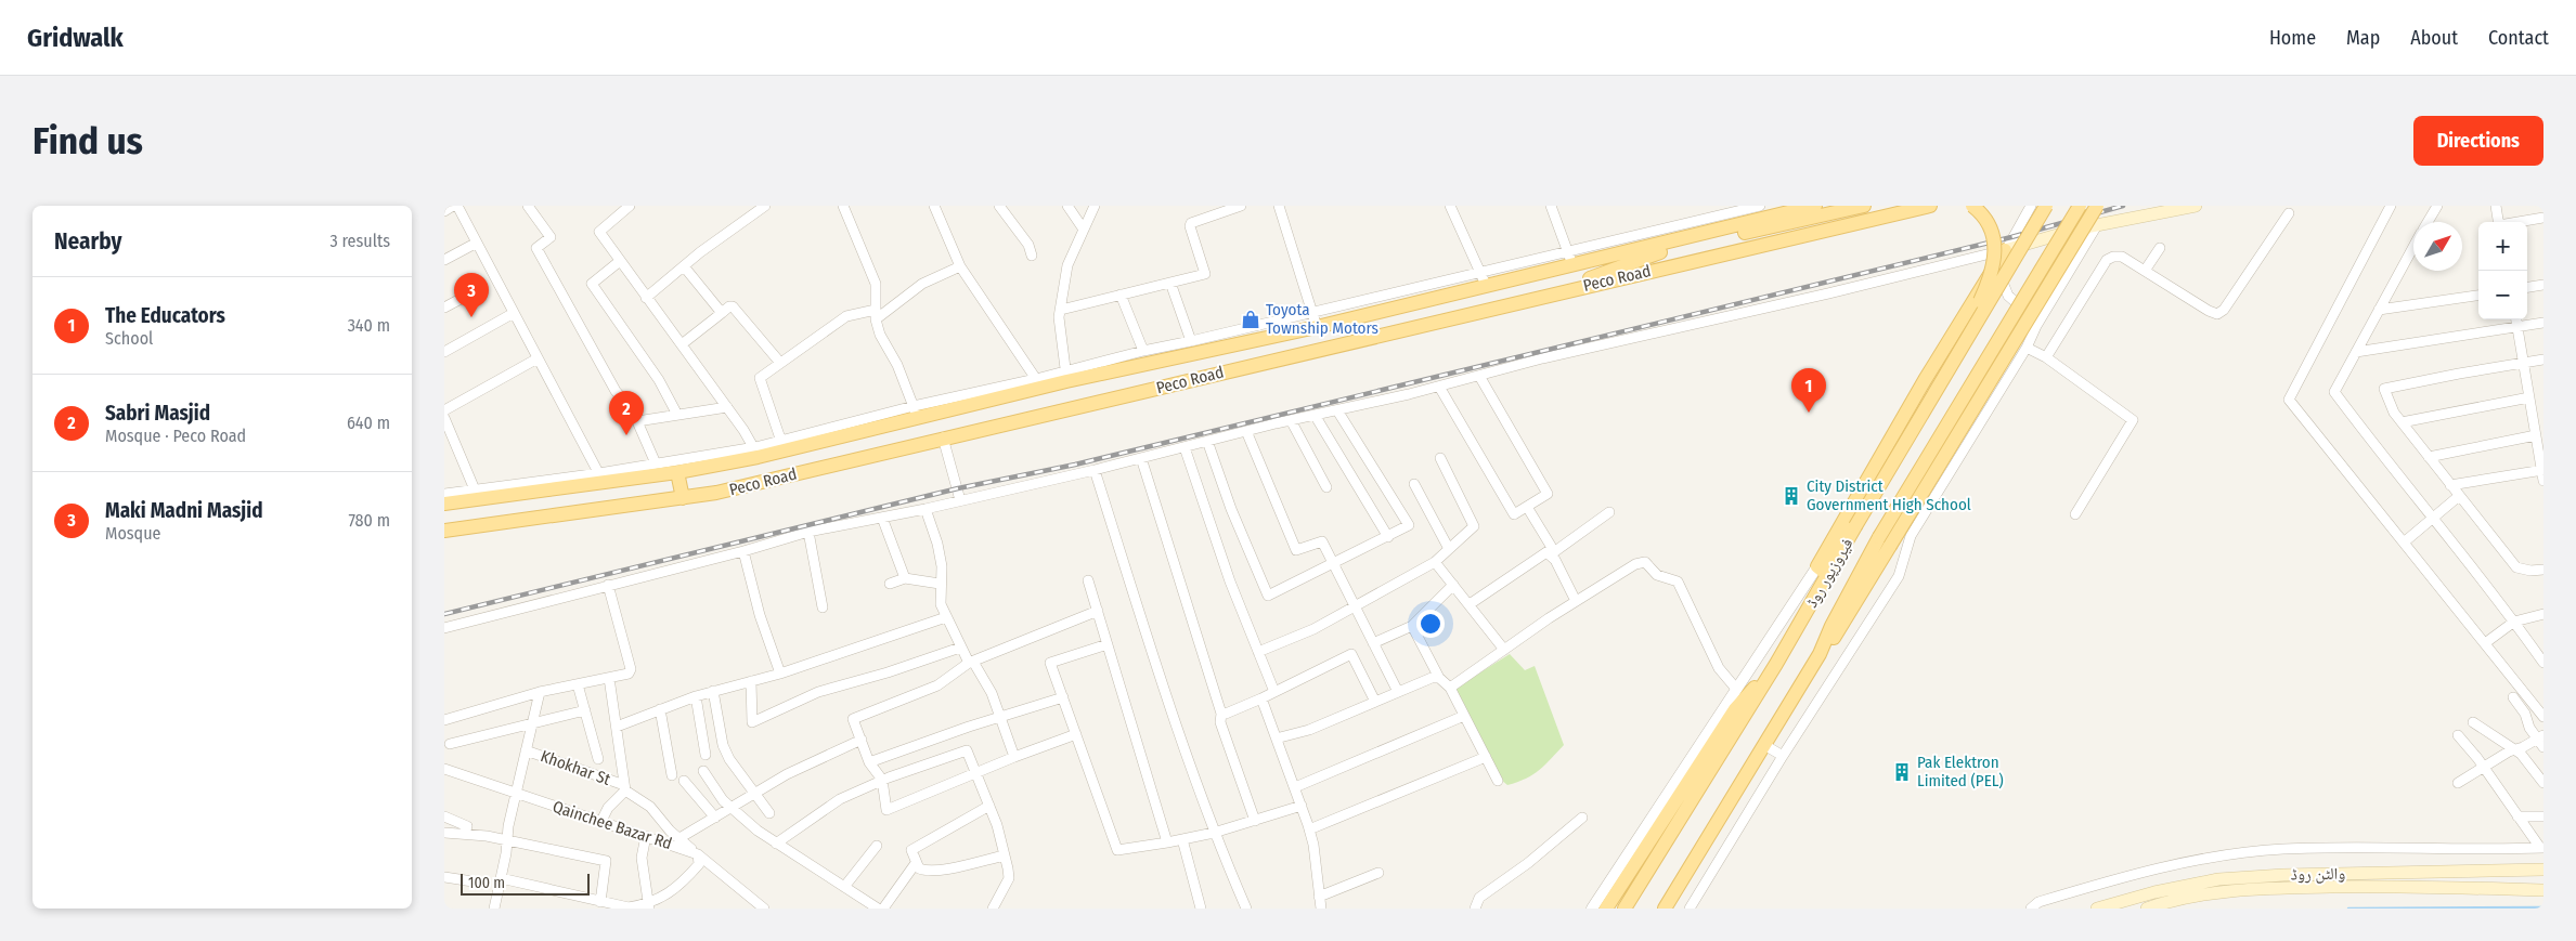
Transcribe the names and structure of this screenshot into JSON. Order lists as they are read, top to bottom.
{
  "streets": {
    "main road": ["Peco Road", "فیروزپور روڈ", "والٹن روڈ"],
    "street": ["Khokhar St", "Qainchee Bazar Rd"]
  },
  "crossings": [
    ["Khokhar St", "Qainchee Bazar Rd"]
  ],
  "places": {
    "shop": ["Toyota Township Motors"],
    "building": ["City District Government High School", "Pak Elektron Limited (PEL)"]
  },
  "scale_bar": "100 m",
  "north": "top right",
  "page": {
    "header": "Gridwalk",
    "nav": [
      "Home",
      "Map",
      "About",
      "Contact"
    ],
    "buttons": "Directions",
    "title": "Find us",
    "heading": ["Nearby", "3 results"],
    "map_buttons": ["+", "−"],
    "pins": ["3", "1", "2"],
    "list": [
      {
        "mark": "1",
        "name": "The Educators",
        "note": "School",
        "value": "340 m"
      },
      {
        "mark": "2",
        "name": "Sabri Masjid",
        "note": "Mosque · Peco Road",
        "value": "640 m"
      },
      {
        "mark": "3",
        "name": "Maki Madni Masjid",
        "note": "Mosque",
        "value": "780 m"
      }
    ],
    "scale": "100 m"
  }
}
